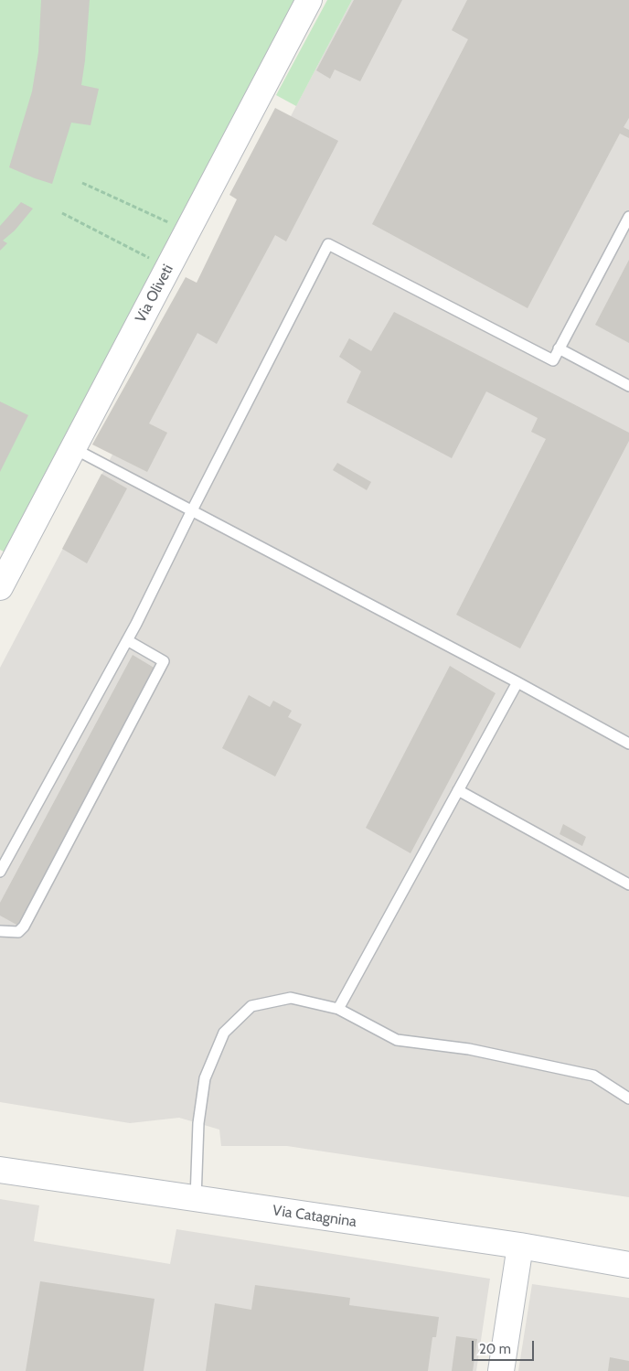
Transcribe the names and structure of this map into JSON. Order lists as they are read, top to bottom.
{
  "streets": {
    "main road": ["Via Oliveti", "Via Catagnina"]
  },
  "scale_bar": "20 m"
}
